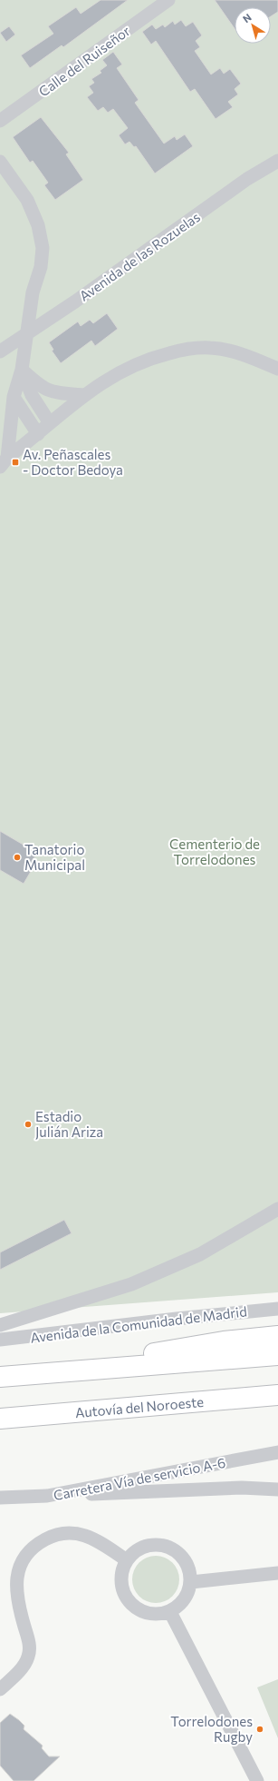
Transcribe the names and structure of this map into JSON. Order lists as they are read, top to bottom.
{
  "streets": {
    "highway": ["Autovía del Noroeste"],
    "street": [
      "Calle del Ruiseñor",
      "Avenida de las Rozuelas",
      "Avenida de la Comunidad de Madrid",
      "Carretera Vía de servicio A-6"
    ]
  },
  "parks": ["Cementerio de Torrelodones"],
  "places": {
    "transit": ["Av. Peñascales - Doctor Bedoya"],
    "other": ["Tanatorio Municipal", "Estadio Julián Ariza", "Torrelodones Rugby"]
  },
  "north": "top left"
}
